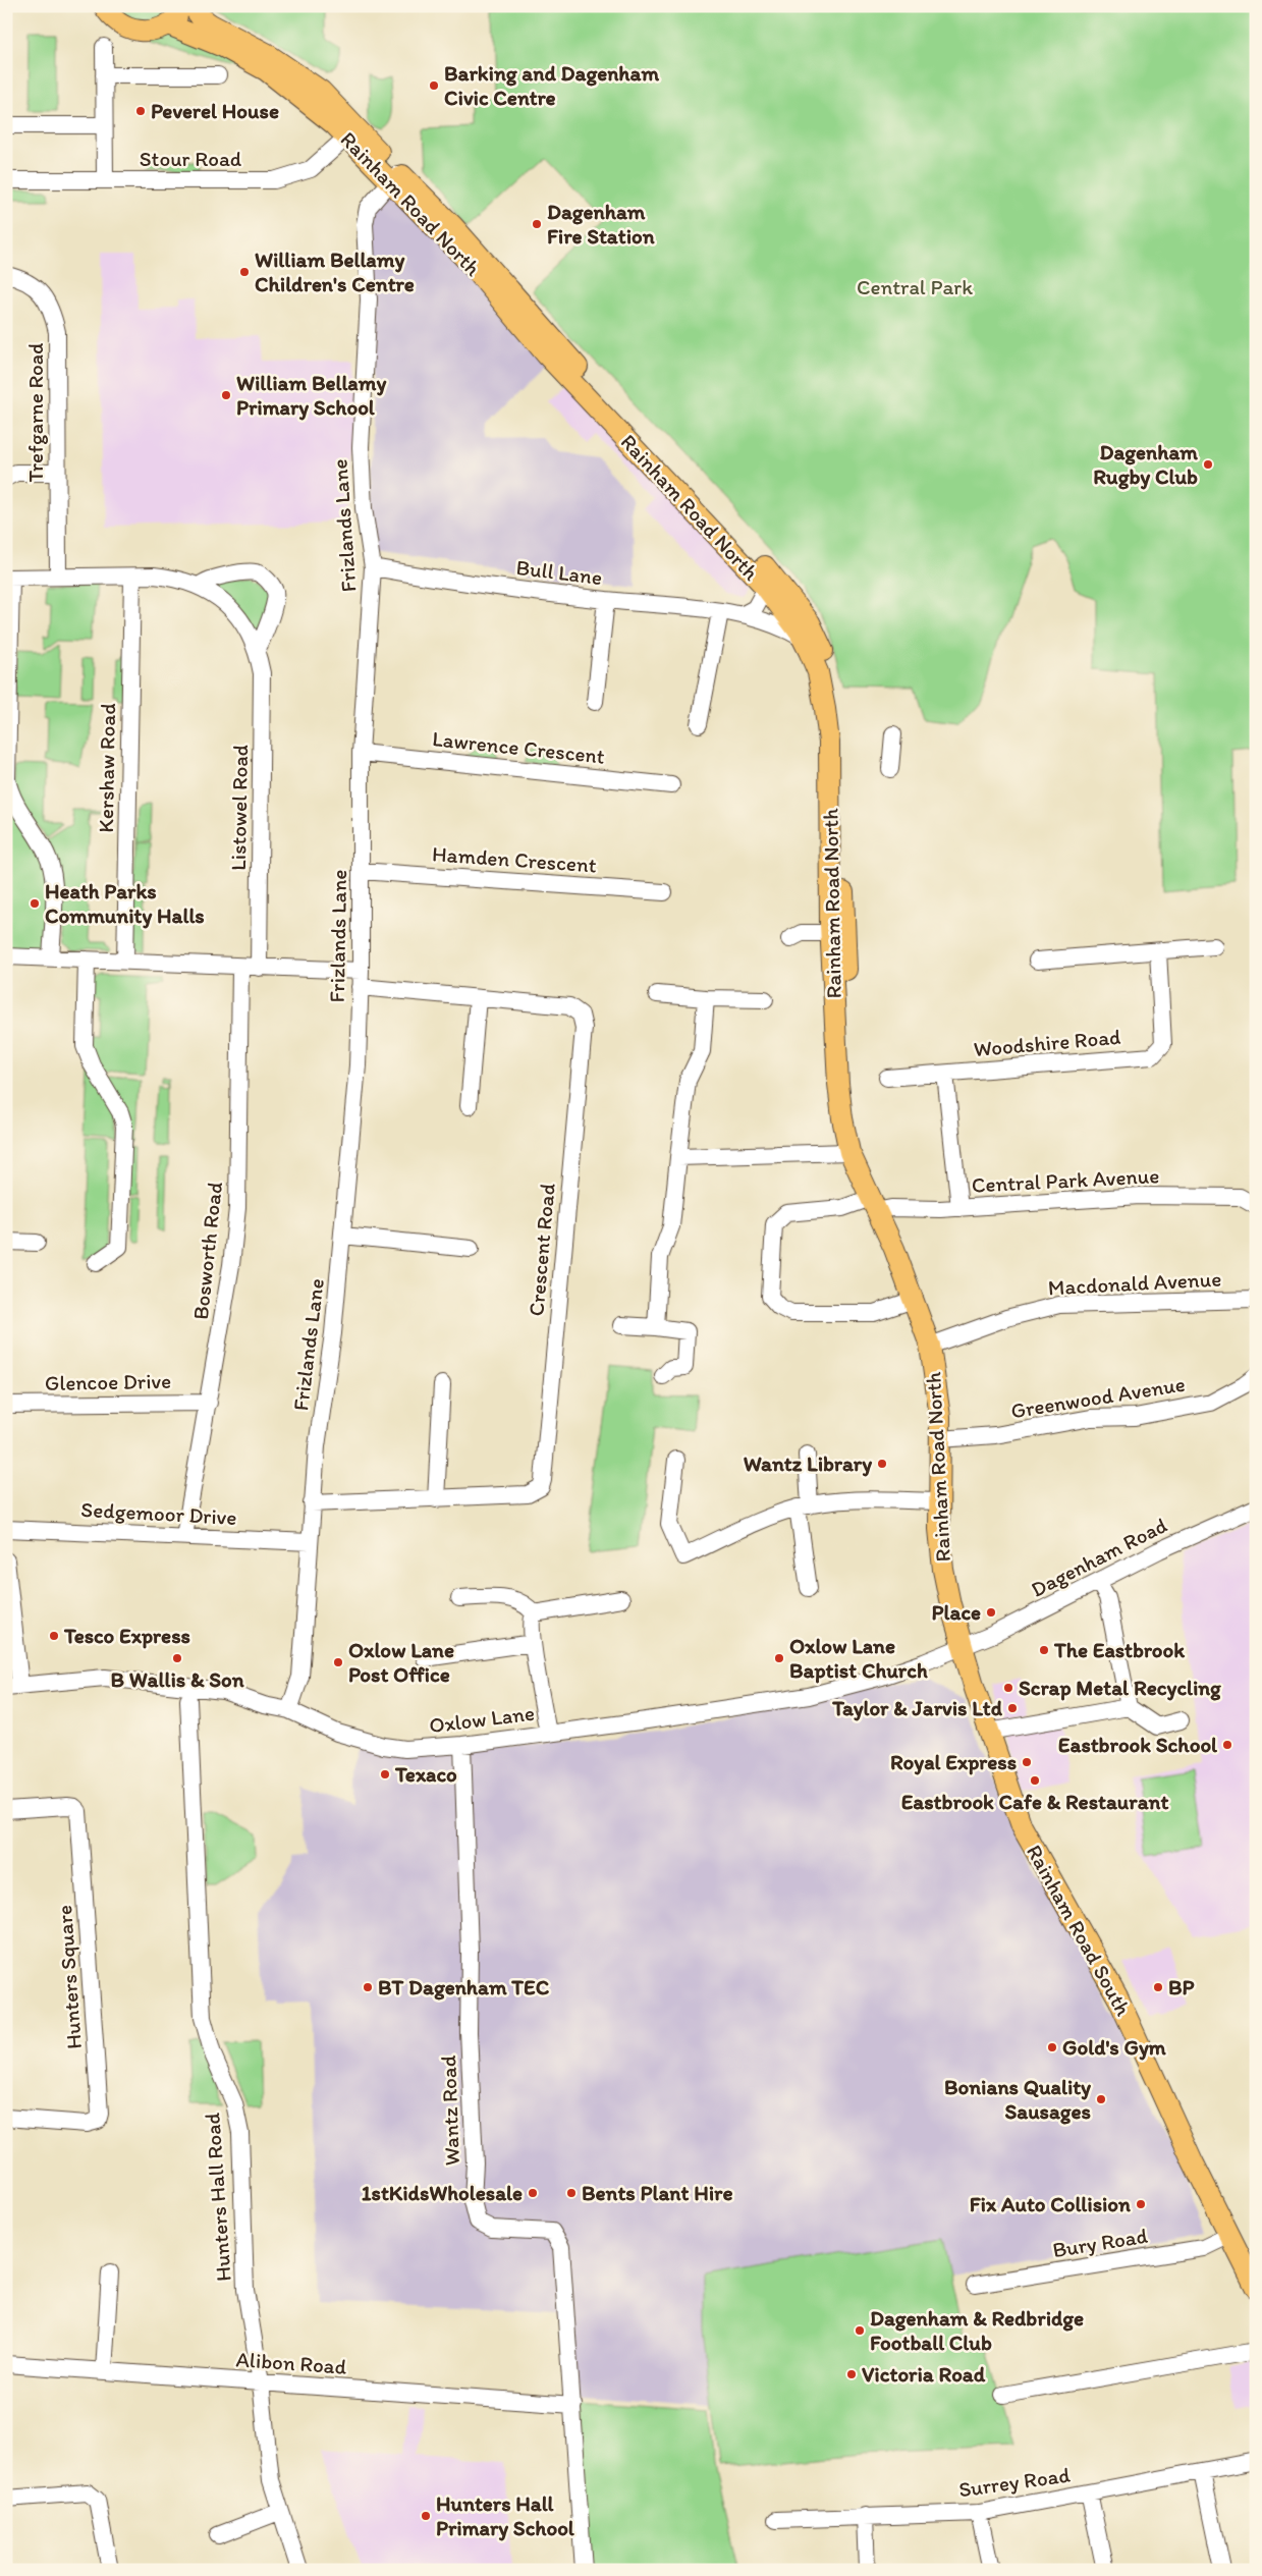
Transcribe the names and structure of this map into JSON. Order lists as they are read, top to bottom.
{
  "streets": {
    "main road": ["Rainham Road North", "Rainham Road South"],
    "street": [
      "Stour Road",
      "Trefgarne Road",
      "Frizlands Lane",
      "Bull Lane",
      "Lawrence Crescent",
      "Kershaw Road",
      "Listowel Road",
      "Hamden Crescent",
      "Woodshire Road",
      "Central Park Avenue",
      "Crescent Road",
      "Bosworth Road",
      "Macdonald Avenue",
      "Glencoe Drive",
      "Greenwood Avenue",
      "Sedgemoor Drive",
      "Dagenham Road",
      "Oxlow Lane",
      "Hunters Square",
      "Wantz Road",
      "Hunters Hall Road",
      "Bury Road",
      "Alibon Road",
      "Surrey Road"
    ]
  },
  "crossings": [
    ["Stour Road", "Rainham Road North"],
    ["Rainham Road North", "Frizlands Lane"],
    ["Rainham Road North", "Bull Lane"],
    ["Rainham Road North", "Central Park Avenue"],
    ["Rainham Road North", "Macdonald Avenue"],
    ["Rainham Road North", "Greenwood Avenue"],
    ["Rainham Road North", "Dagenham Road"],
    ["Rainham Road North", "Oxlow Lane"],
    ["Rainham Road North", "Rainham Road South"],
    ["Trefgarne Road", "Listowel Road"],
    ["Frizlands Lane", "Bull Lane"],
    ["Frizlands Lane", "Lawrence Crescent"],
    ["Frizlands Lane", "Hamden Crescent"],
    ["Frizlands Lane", "Crescent Road"],
    ["Frizlands Lane", "Sedgemoor Drive"],
    ["Frizlands Lane", "Oxlow Lane"],
    ["Kershaw Road", "Listowel Road"],
    ["Kershaw Road", "Crescent Road"],
    ["Listowel Road", "Crescent Road"],
    ["Woodshire Road", "Central Park Avenue"],
    ["Crescent Road", "Bosworth Road"],
    ["Bosworth Road", "Glencoe Drive"],
    ["Bosworth Road", "Sedgemoor Drive"],
    ["Dagenham Road", "Oxlow Lane"],
    ["Dagenham Road", "Rainham Road South"],
    ["Oxlow Lane", "Rainham Road South"],
    ["Oxlow Lane", "Wantz Road"],
    ["Rainham Road South", "Bury Road"],
    ["Wantz Road", "Alibon Road"],
    ["Hunters Hall Road", "Alibon Road"]
  ],
  "parks": ["Central Park"],
  "places": [
    "Barking and Dagenham Civic Centre",
    "Peverel House",
    "Dagenham Fire Station",
    "William Bellamy Children's Centre",
    "William Bellamy Primary School",
    "Dagenham Rugby Club",
    "Heath Parks Community Halls",
    "Wantz Library",
    "Place",
    "Tesco Express",
    "The Eastbrook",
    "B Wallis & Son",
    "Oxlow Lane Baptist Church",
    "Oxlow Lane Post Office",
    "Scrap Metal Recycling",
    "Taylor & Jarvis Ltd",
    "Eastbrook School",
    "Royal Express",
    "Texaco",
    "Eastbrook Cafe & Restaurant",
    "BT Dagenham TEC",
    "BP",
    "Gold's Gym",
    "Bonians Quality Sausages",
    "1stKidsWholesale",
    "Bents Plant Hire",
    "Fix Auto Collision",
    "Dagenham & Redbridge Football Club",
    "Victoria Road",
    "Hunters Hall Primary School"
  ]
}
